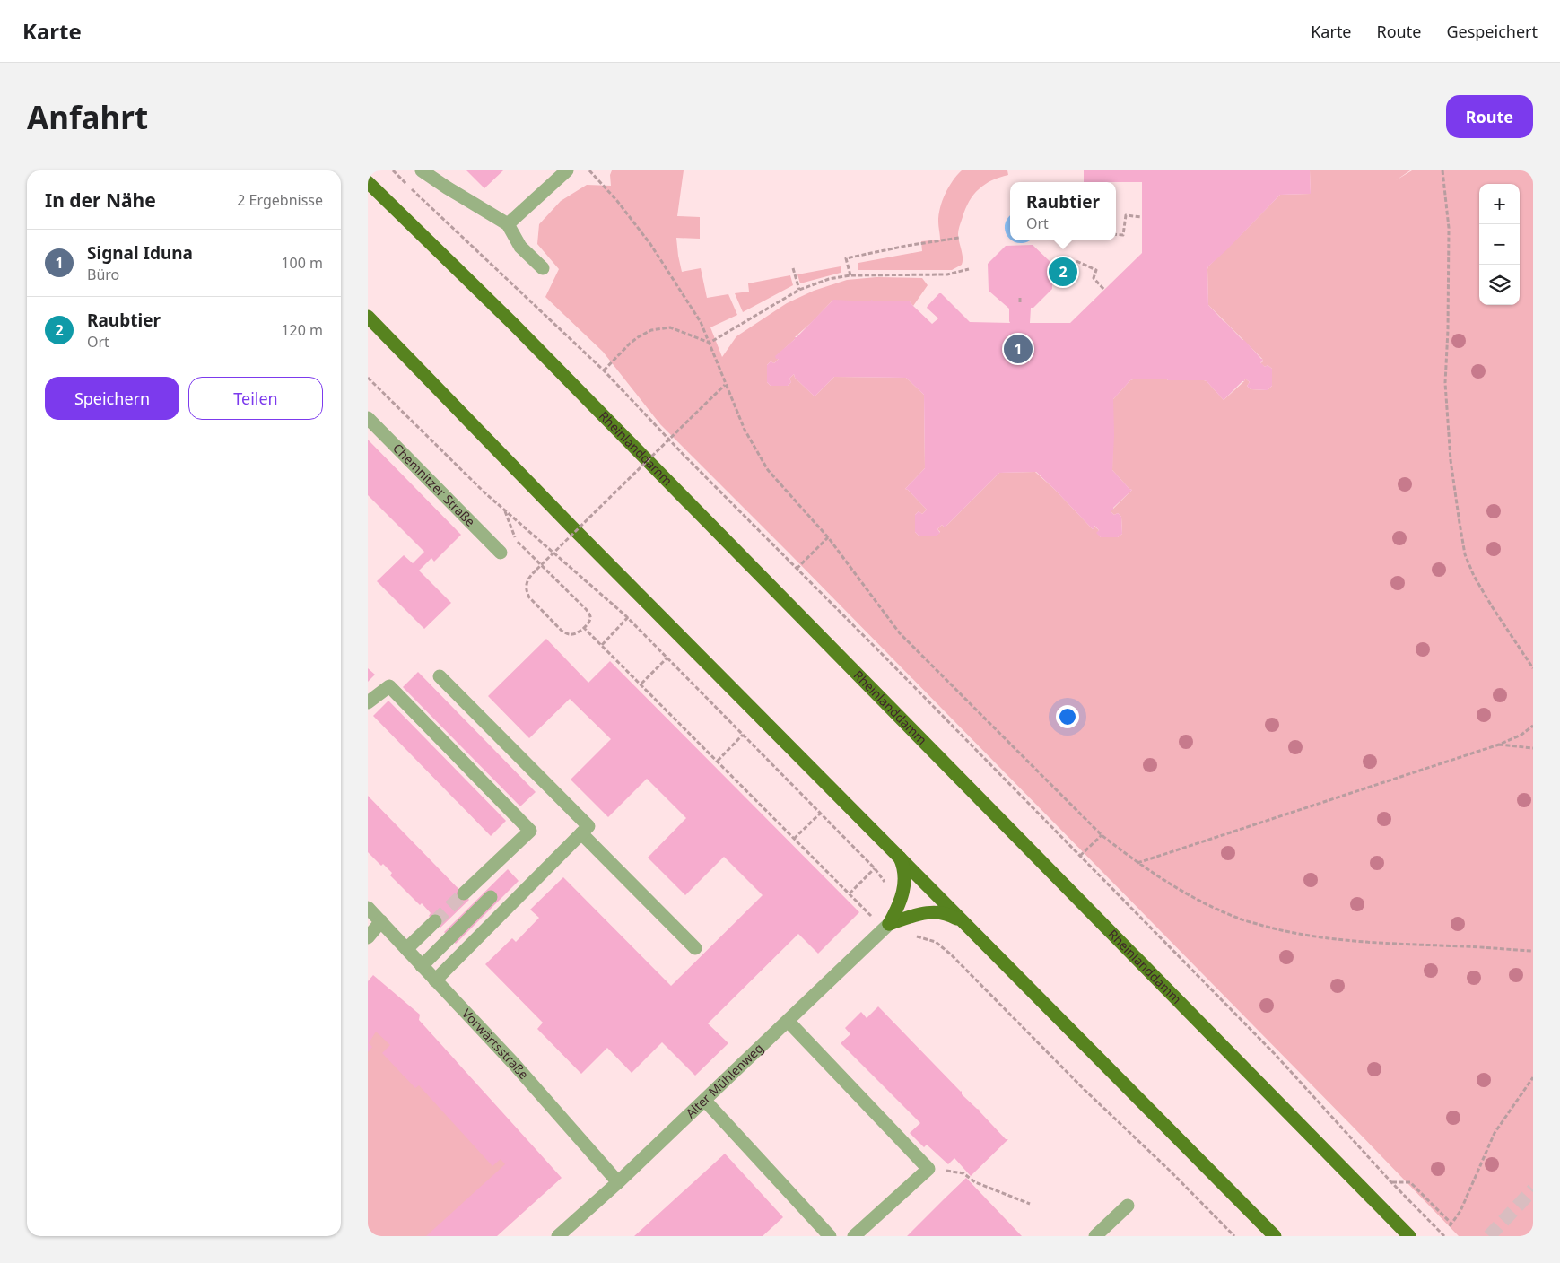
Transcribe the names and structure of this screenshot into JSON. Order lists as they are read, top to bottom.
{
  "streets": {
    "main road": ["Rheinlanddamm"],
    "street": ["Chemnitzer Straße", "Vorwärtsstraße", "Alter Mühlenweg"]
  },
  "crossings": [
    ["Vorwärtsstraße", "Alter Mühlenweg"]
  ],
  "page": {
    "header": "Karte",
    "nav": ["Karte", "Route", "Gespeichert"],
    "buttons": [
      "Route",
      ["Speichern", "Teilen"]
    ],
    "title": "Anfahrt",
    "heading": ["In der Nähe", "2 Ergebnisse"],
    "popup": ["Raubtier", "Ort"],
    "map_buttons": ["+", "−"],
    "list": [
      {
        "mark": "1",
        "name": "Signal Iduna",
        "note": "Büro",
        "value": "100 m"
      },
      {
        "mark": "2",
        "name": "Raubtier",
        "note": "Ort",
        "value": "120 m"
      }
    ],
    "pins": ["2", "1"]
  }
}
